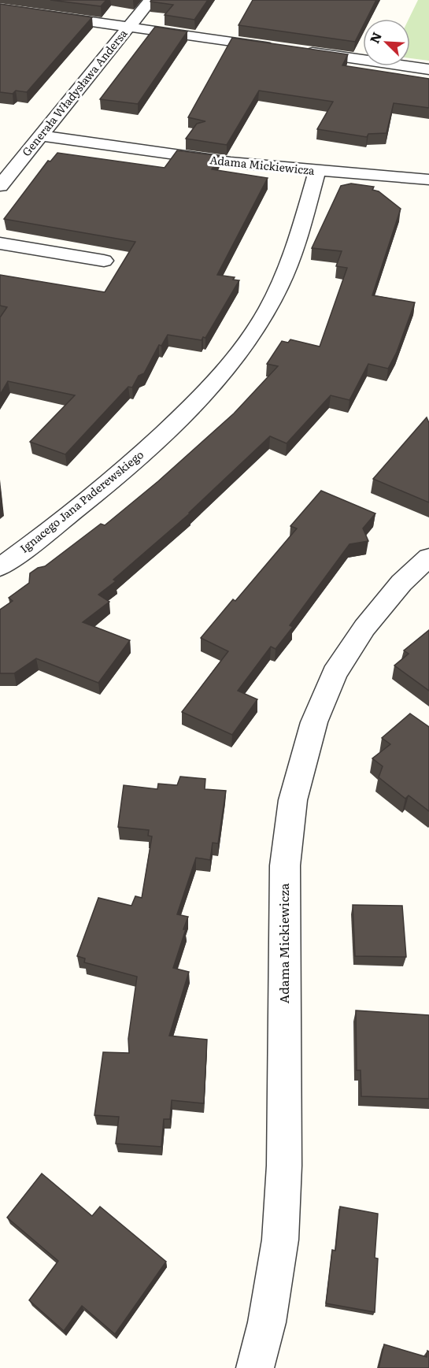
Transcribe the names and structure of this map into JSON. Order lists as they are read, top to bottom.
{
  "streets": {
    "street": ["Generała Władysława Andersa", "Adama Mickiewicza", "Ignacego Jana Paderewskiego"]
  },
  "crossings": [
    ["Generała Władysława Andersa", "Adama Mickiewicza"],
    ["Adama Mickiewicza", "Ignacego Jana Paderewskiego"]
  ],
  "north": "top left"
}
